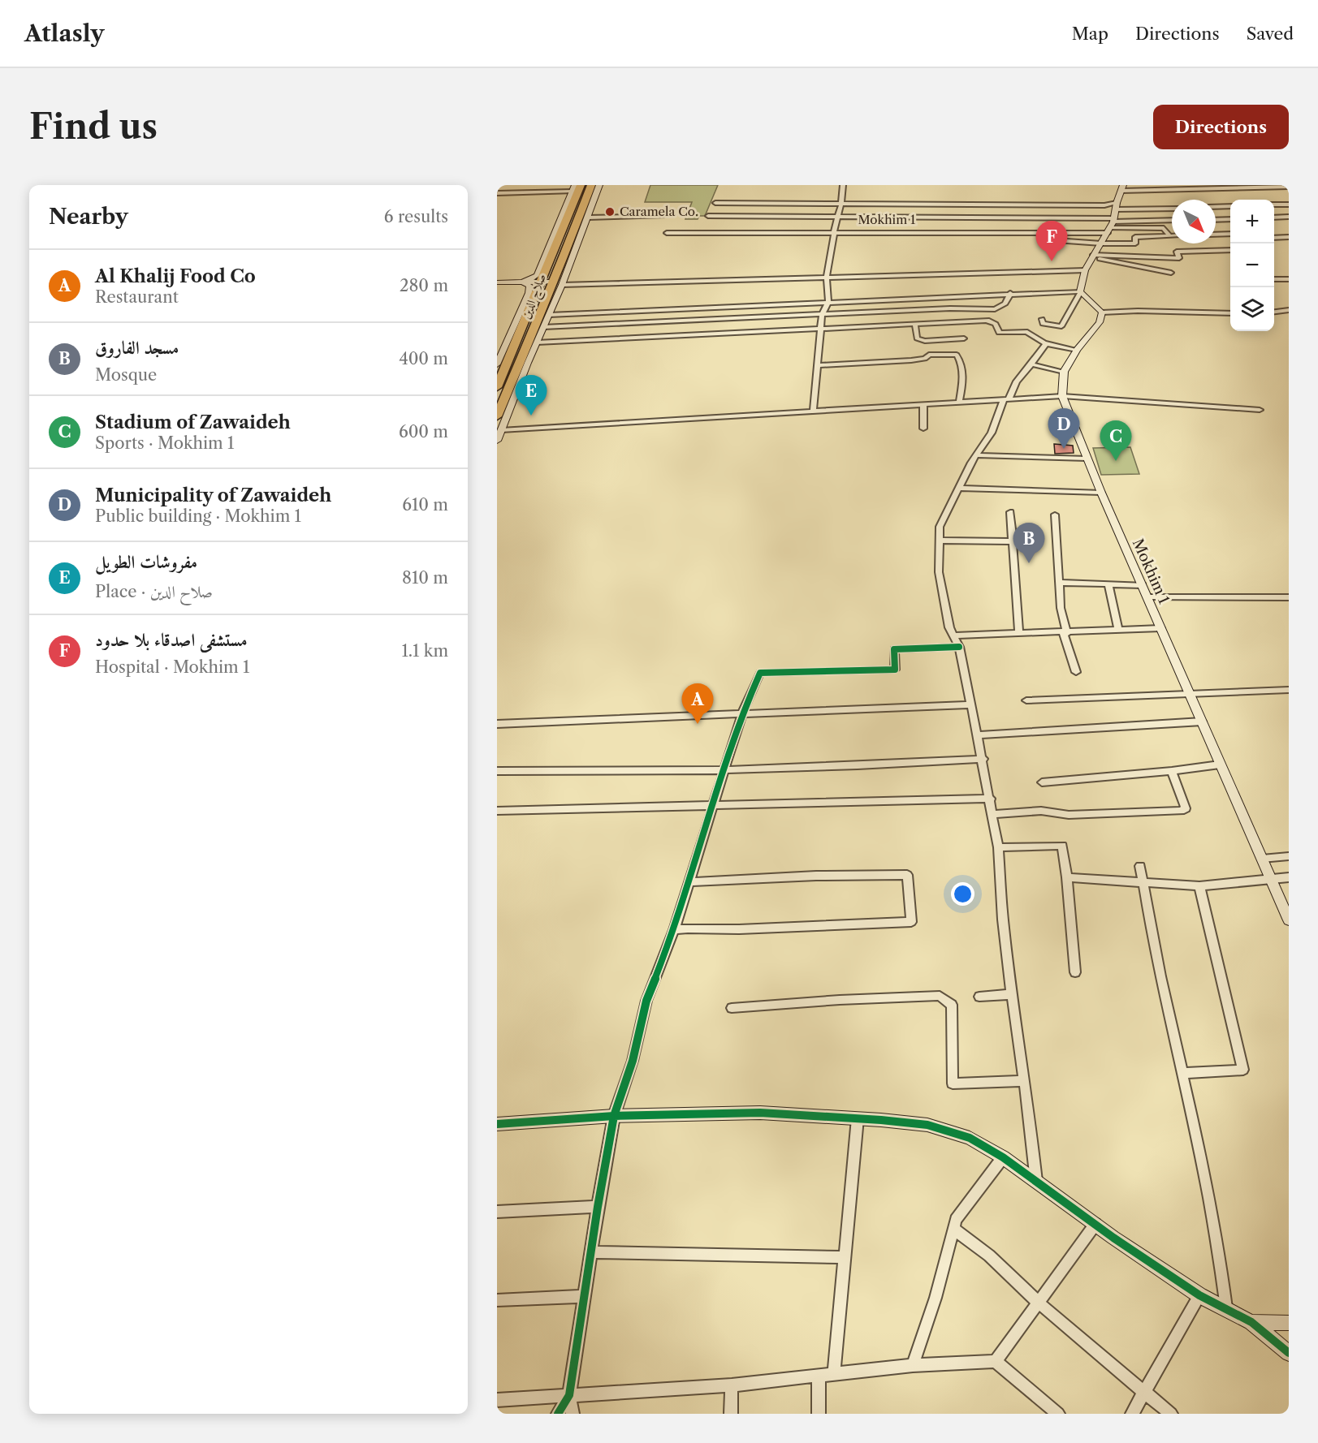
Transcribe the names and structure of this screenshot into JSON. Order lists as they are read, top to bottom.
{
  "streets": {
    "highway": ["صلاح الدين"],
    "street": ["Mokhim 1"]
  },
  "places": ["Caramela Co."],
  "north": "bottom right",
  "page": {
    "header": "Atlasly",
    "nav": ["Map", "Directions", "Saved"],
    "buttons": "Directions",
    "title": "Find us",
    "heading": ["Nearby", "6 results"],
    "map_buttons": ["+", "−"],
    "pins": [
      "F",
      "E",
      "D",
      "C",
      "B",
      "A"
    ],
    "list": [
      {
        "mark": "A",
        "name": "Al Khalij Food Co",
        "note": "Restaurant",
        "value": "280 m"
      },
      {
        "mark": "B",
        "name": "مسجد الفاروق",
        "note": "Mosque",
        "value": "400 m"
      },
      {
        "mark": "C",
        "name": "Stadium of Zawaideh",
        "note": "Sports · Mokhim 1",
        "value": "600 m"
      },
      {
        "mark": "D",
        "name": "Municipality of Zawaideh",
        "note": "Public building · Mokhim 1",
        "value": "610 m"
      },
      {
        "mark": "E",
        "name": "مفروشات الطويل",
        "note": "Place · صلاح الدين",
        "value": "810 m"
      },
      {
        "mark": "F",
        "name": "مستشفى اصدقاء بلا حدود",
        "note": "Hospital · Mokhim 1",
        "value": "1.1 km"
      }
    ]
  }
}
